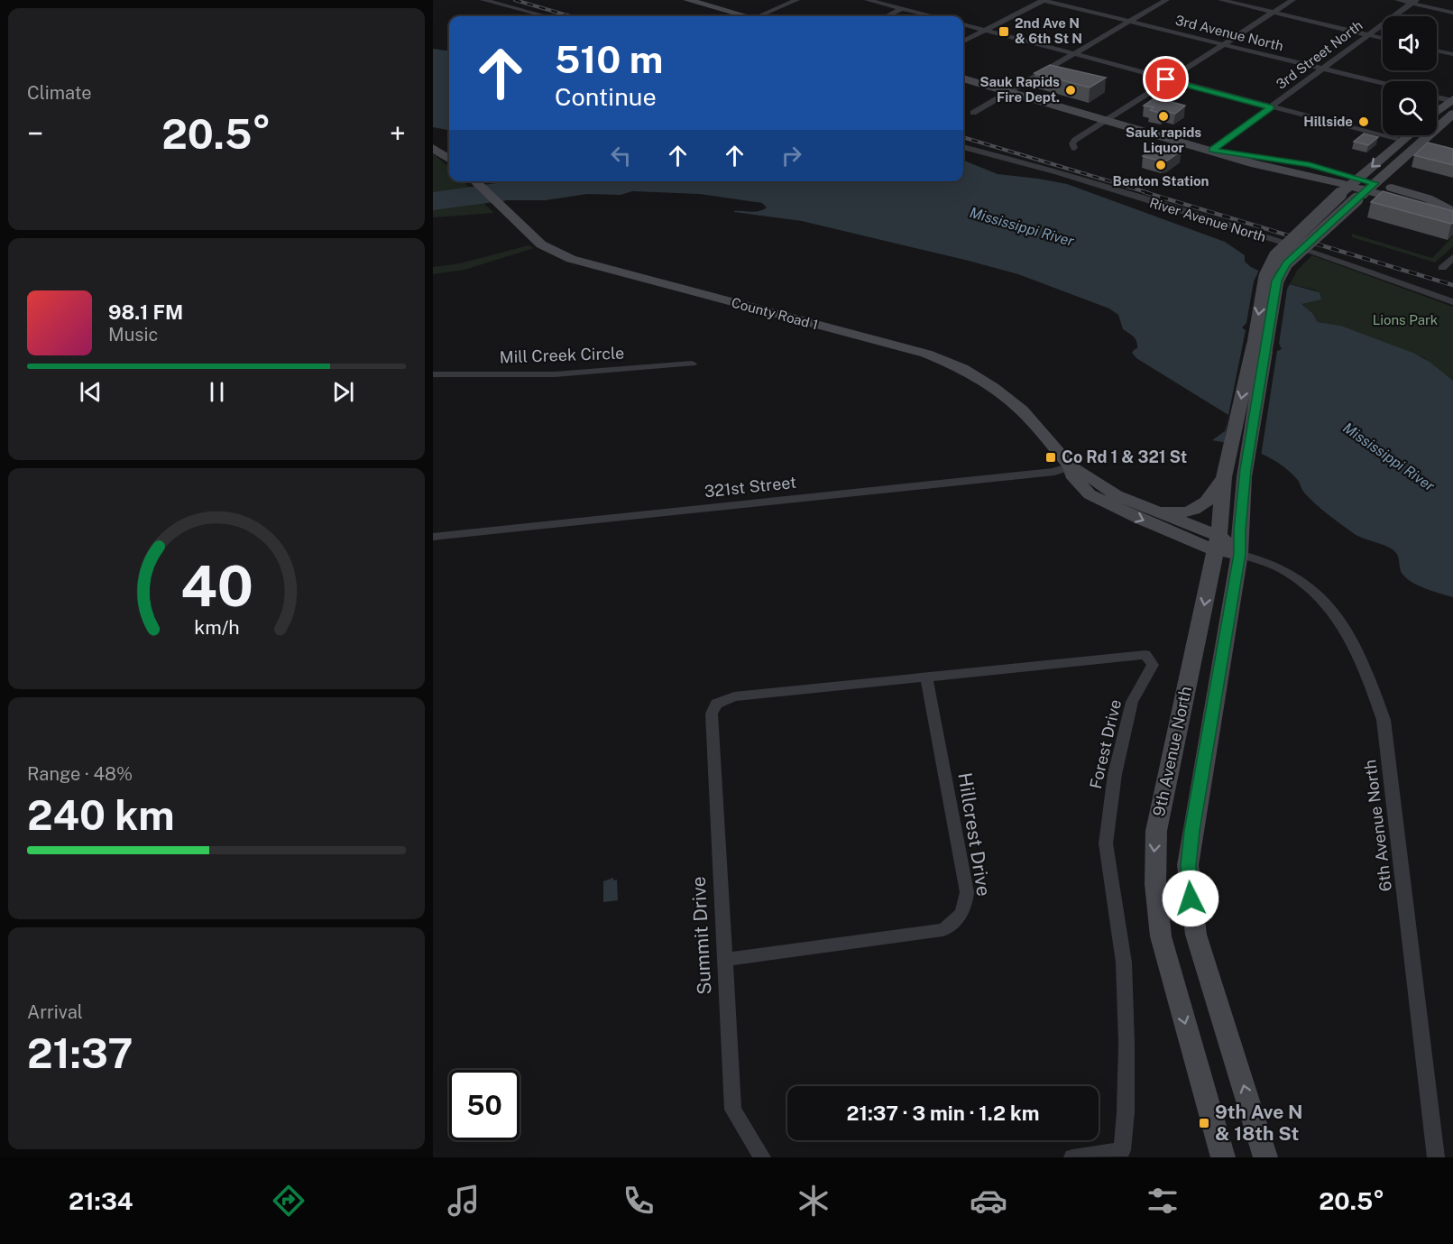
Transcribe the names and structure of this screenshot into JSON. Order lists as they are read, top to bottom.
{
  "streets": {
    "main road": ["County Road 1", "9th Avenue North"],
    "street": [
      "3rd Avenue North",
      "3rd Street North",
      "River Avenue North",
      "Mill Creek Circle",
      "321st Street",
      "Forest Drive",
      "6th Avenue North",
      "Hillcrest Drive",
      "Summit Drive"
    ]
  },
  "crossings": [
    ["3rd Avenue North", "3rd Street North"],
    ["County Road 1", "321st Street"],
    ["County Road 1", "9th Avenue North"],
    ["Forest Drive", "Hillcrest Drive"],
    ["Forest Drive", "Summit Drive"],
    ["9th Avenue North", "6th Avenue North"],
    ["Hillcrest Drive", "Summit Drive"]
  ],
  "water": ["Mississippi River"],
  "parks": ["Lions Park"],
  "places": {
    "transit": ["2nd Ave N & 6th St N", "Co Rd 1 & 321 St", "9th Ave N & 18th St"],
    "other": [
      "Sauk Rapids Fire Dept.",
      "Sauk rapids Liquor",
      "Hillside",
      "Benton Station"
    ]
  },
  "page": {
    "tile": [
      "Climate",
      ["Range · 48%", "240 km"],
      ["Arrival", "21:37"]
    ],
    "turn": ["510 m", "Continue"],
    "heat": ["−", "20.5°", "+"],
    "song": ["98.1 FM", "Music"],
    "limit": "50",
    "trip": "21:37 · 3 min · 1.2 km",
    "tabs": ["21:34", "20.5°"],
    "gauge": ["40", "km/h"]
  }
}
